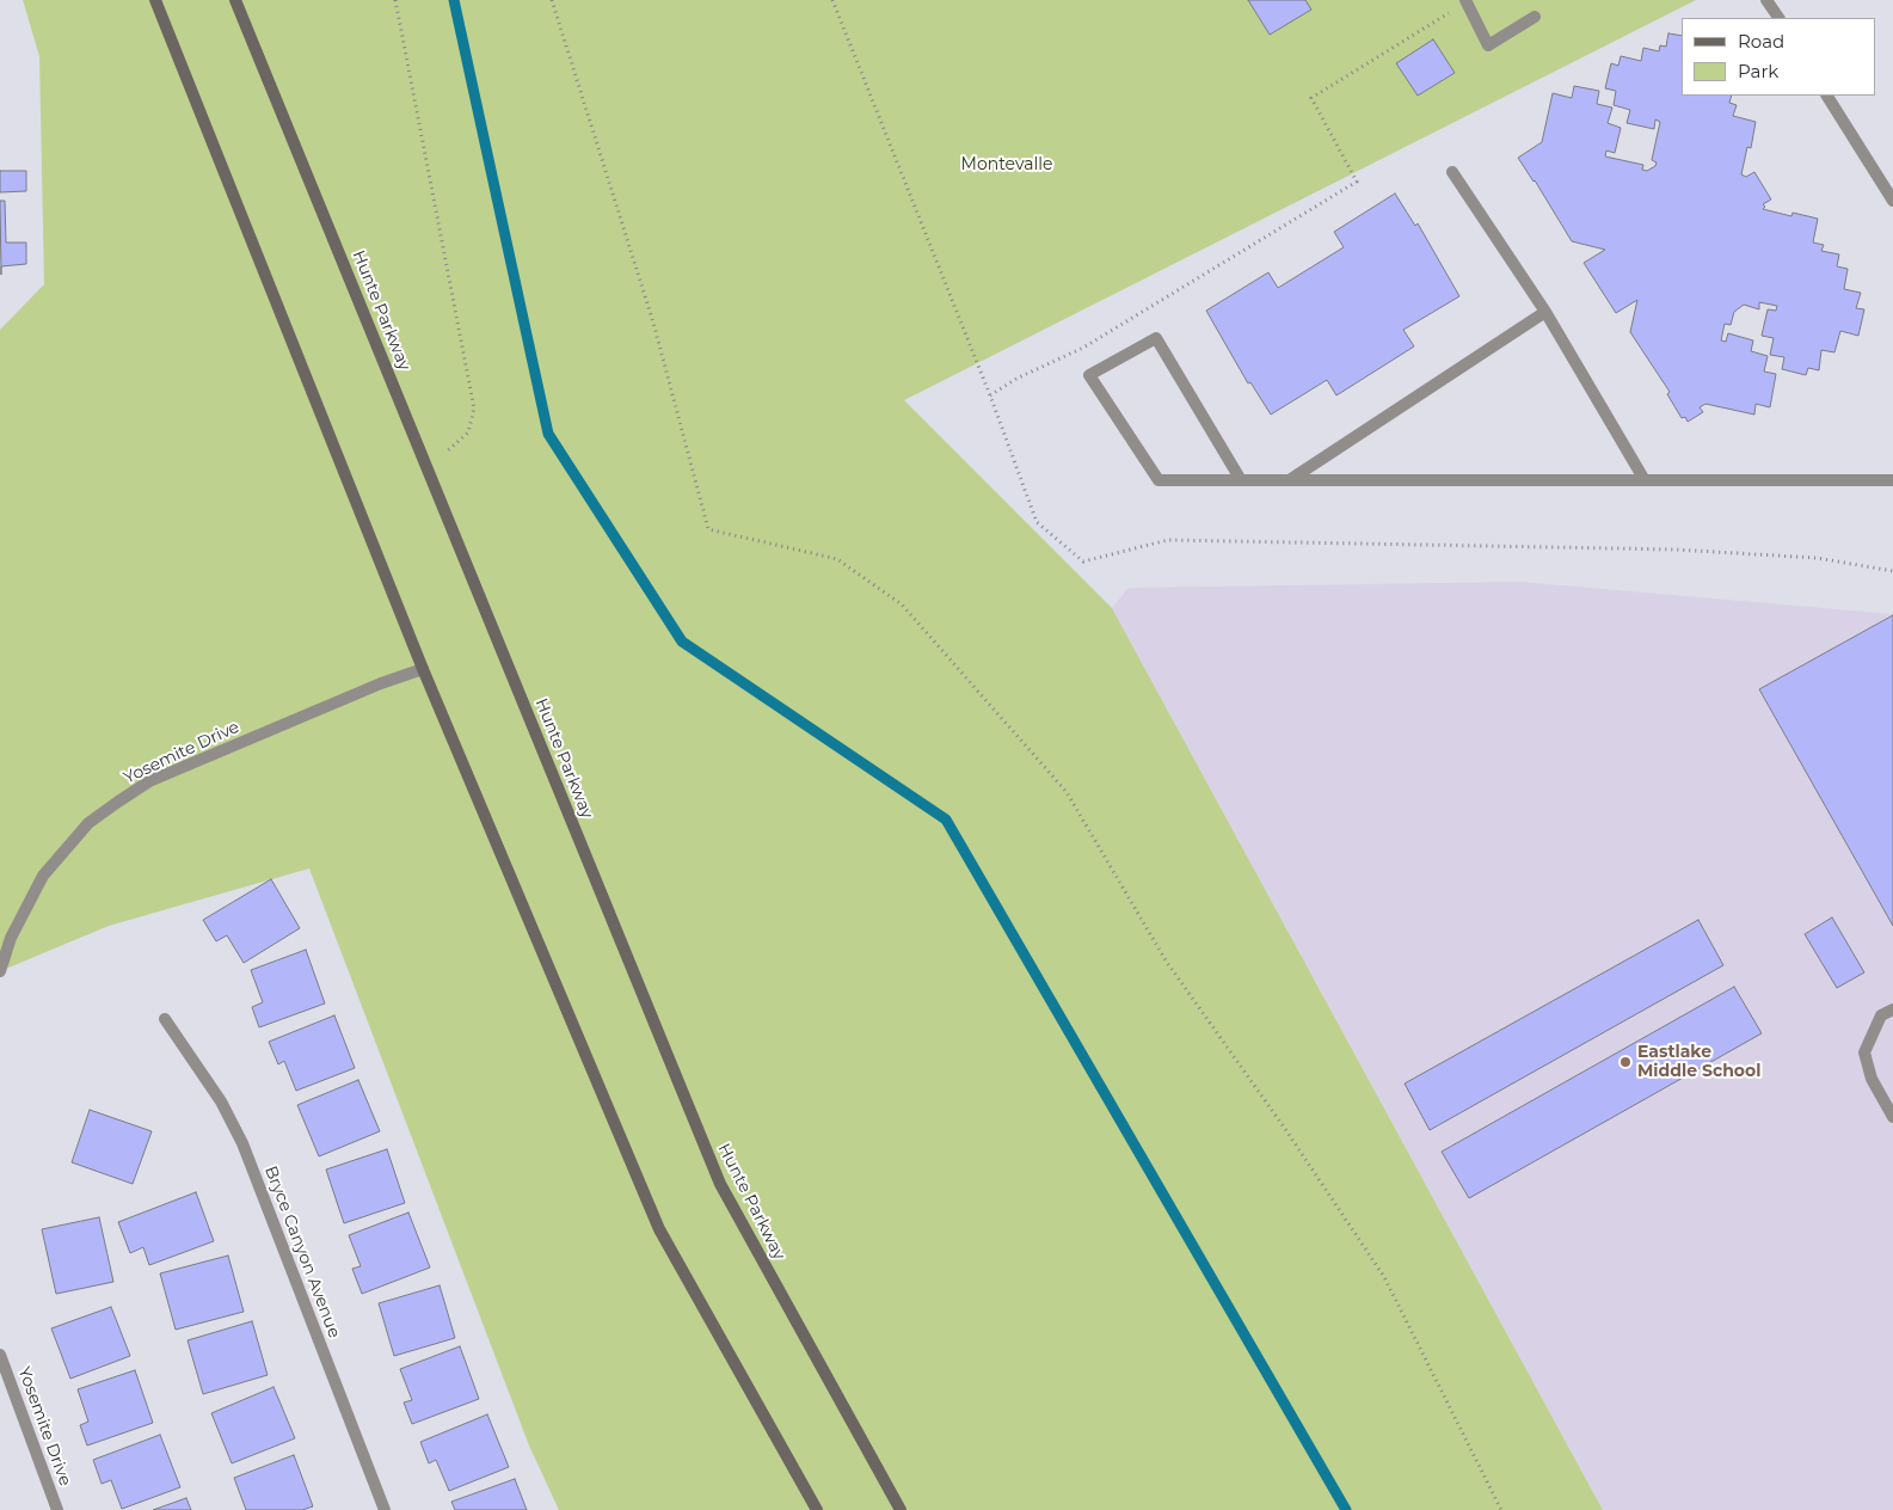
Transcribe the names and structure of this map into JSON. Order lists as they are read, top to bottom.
{
  "streets": {
    "main road": ["Hunte Parkway"],
    "street": ["Yosemite Drive", "Bryce Canyon Avenue"]
  },
  "parks": ["Montevalle"],
  "places": ["Eastlake Middle School"],
  "legend": ["Road", "Park"]
}
